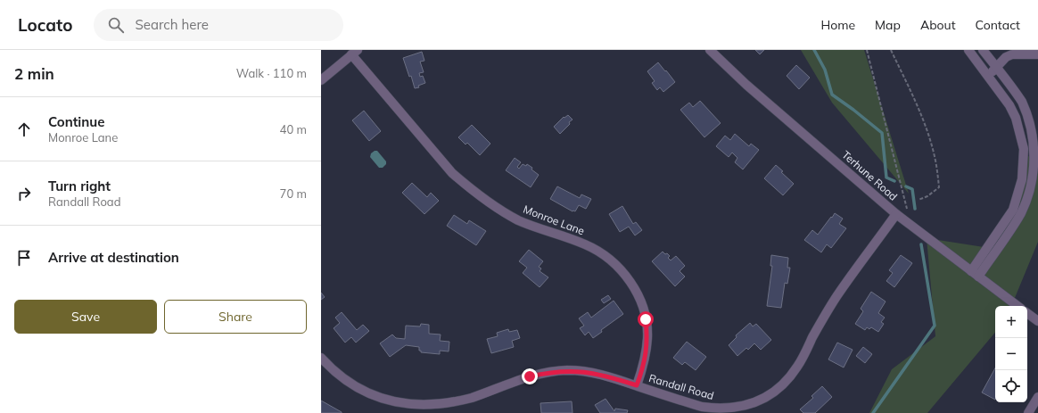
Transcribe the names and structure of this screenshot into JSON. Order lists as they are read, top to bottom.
{
  "streets": {
    "street": ["Terhune Road", "Monroe Lane", "Randall Road"]
  },
  "crossings": [
    ["Terhune Road", "Randall Road"],
    ["Monroe Lane", "Randall Road"]
  ],
  "page": {
    "header": "Locato",
    "search": "Search here",
    "nav": [
      "Home",
      "Map",
      "About",
      "Contact"
    ],
    "heading": ["2 min", "Walk · 110 m"],
    "list": [
      ["Continue", "Monroe Lane", "40 m"],
      ["Turn right", "Randall Road", "70 m"],
      "Arrive at destination"
    ],
    "buttons": ["Save", "Share"],
    "map_buttons": ["+", "−"]
  }
}
